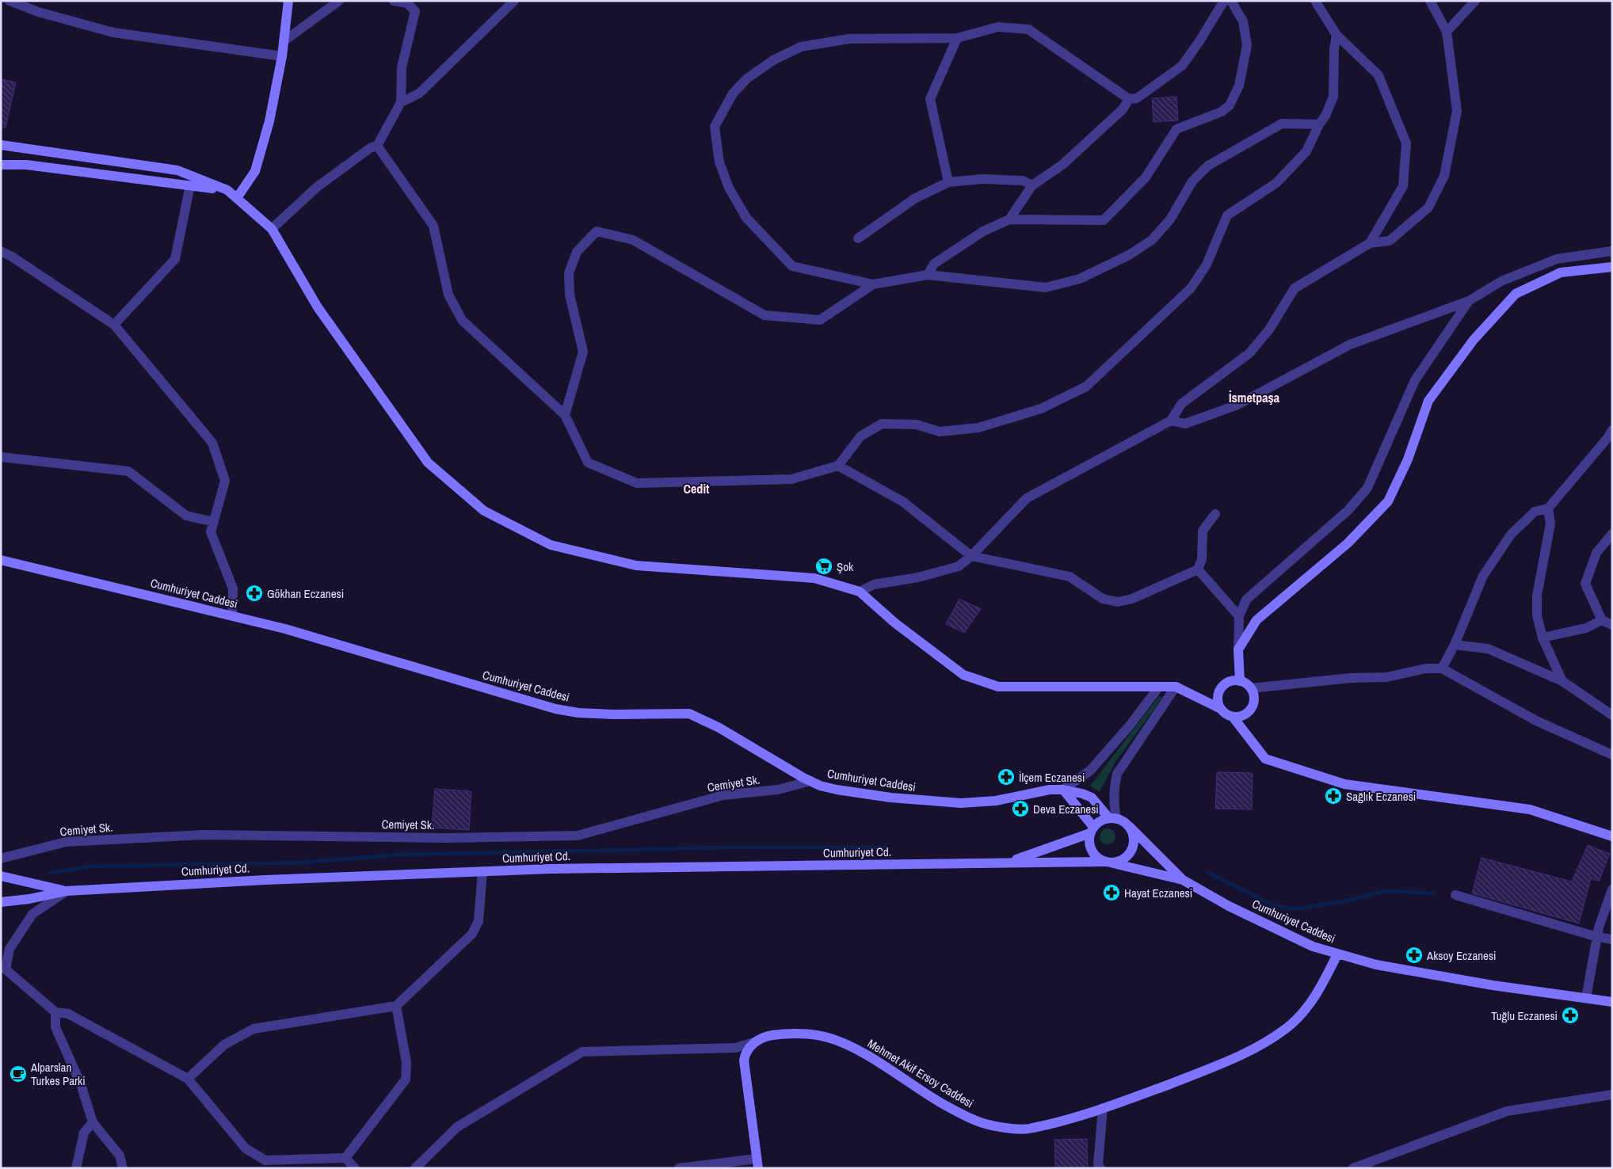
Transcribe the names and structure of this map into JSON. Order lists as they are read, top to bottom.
{
  "streets": {
    "street": [
      "Cumhuriyet Caddesi",
      "Cemiyet Sk.",
      "Cumhuriyet Cd.",
      "Mehmet Akif Ersoy Caddesi"
    ]
  },
  "crossings": [
    ["Cumhuriyet Caddesi", "Cemiyet Sk."],
    ["Cumhuriyet Caddesi", "Cumhuriyet Cd."],
    ["Cumhuriyet Caddesi", "Mehmet Akif Ersoy Caddesi"]
  ],
  "districts": ["İsmetpaşa", "Cedit"],
  "places": {
    "supermarket": ["Şok"],
    "pharmacy": [
      "Gökhan Eczanesi",
      "İlçem Eczanesi",
      "Sağlık Eczanesi",
      "Deva Eczanesi",
      "Hayat Eczanesi",
      "Aksoy Eczanesi",
      "Tuğlu Eczanesi"
    ],
    "cafe": ["Alparslan Turkes Parki"]
  }
}
